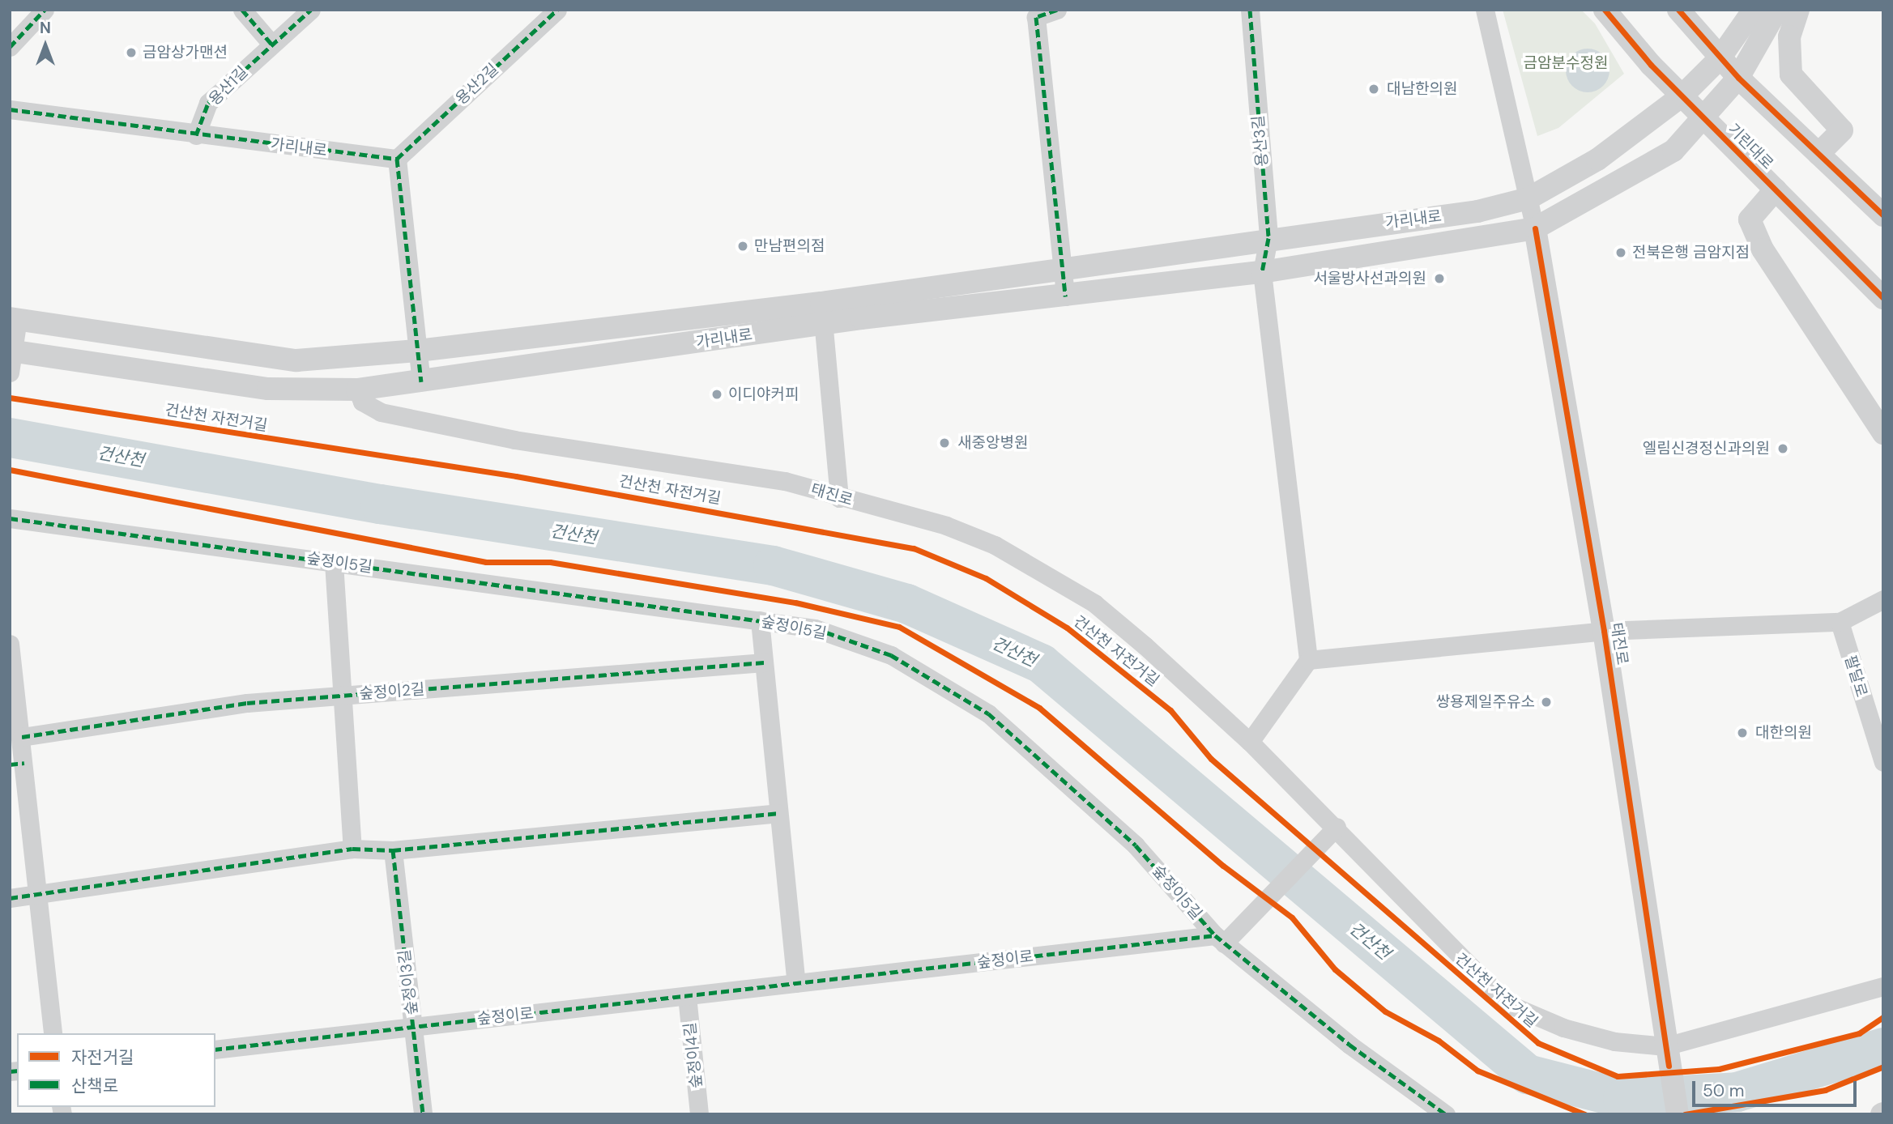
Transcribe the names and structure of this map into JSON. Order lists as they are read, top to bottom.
{
  "streets": {
    "street": [
      "용산2길",
      "용산1길",
      "용산3길",
      "기린대로",
      "가리내로",
      "태진로",
      "숲정이5길",
      "팔달로",
      "숲정이2길",
      "숲정이로",
      "숲정이3길",
      "숲정이4길"
    ],
    "cycle path": ["건산천 자전거길"]
  },
  "crossings": [
    ["용산2길", "가리내로"],
    ["용산1길", "가리내로"],
    ["용산3길", "가리내로"],
    ["기린대로", "가리내로"],
    ["가리내로", "태진로"],
    ["태진로", "팔달로"],
    ["숲정이5길", "숲정이로"],
    ["숲정이로", "숲정이3길"],
    ["숲정이로", "숲정이4길"]
  ],
  "water": ["건산천"],
  "parks": ["금암분수정원"],
  "places": [
    "금암상가맨션",
    "대남한의원",
    "만남편의점",
    "전북은행 금암지점",
    "서울방사선과의원",
    "이디야커피",
    "새중앙병원",
    "엘림신경정신과의원",
    "쌍용제일주유소",
    "대한의원"
  ],
  "legend": ["자전거길", "산책로"],
  "scale_bar": "50 m",
  "north": "top"
}
